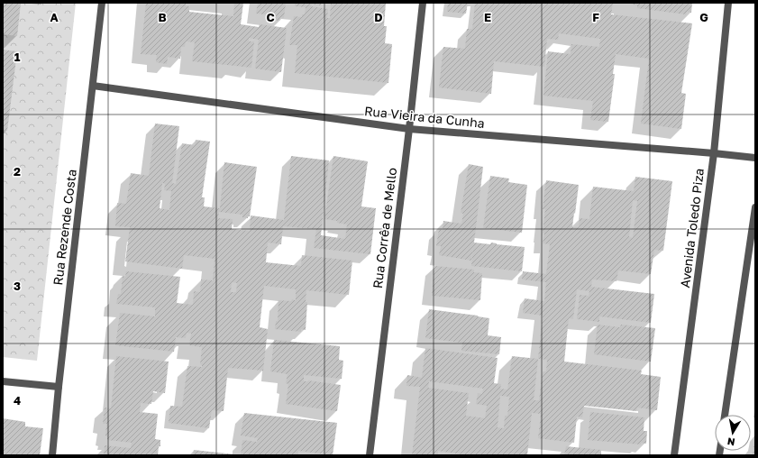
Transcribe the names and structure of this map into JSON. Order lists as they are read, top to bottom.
{
  "streets": {
    "street": [
      "Rua Vieira da Cunha",
      "Rua Rezende Costa",
      "Rua Corrêa de Mello",
      "Avenida Toledo Piza"
    ]
  },
  "crossings": [
    ["Rua Vieira da Cunha", "Rua Rezende Costa"],
    ["Rua Vieira da Cunha", "Rua Corrêa de Mello"],
    ["Rua Vieira da Cunha", "Avenida Toledo Piza"]
  ],
  "north": "bottom",
  "grid": {
    "columns": [
      "A",
      "B",
      "C",
      "D",
      "E",
      "F",
      "G"
    ],
    "rows": [
      "1",
      "2",
      "3",
      "4"
    ]
  }
}
